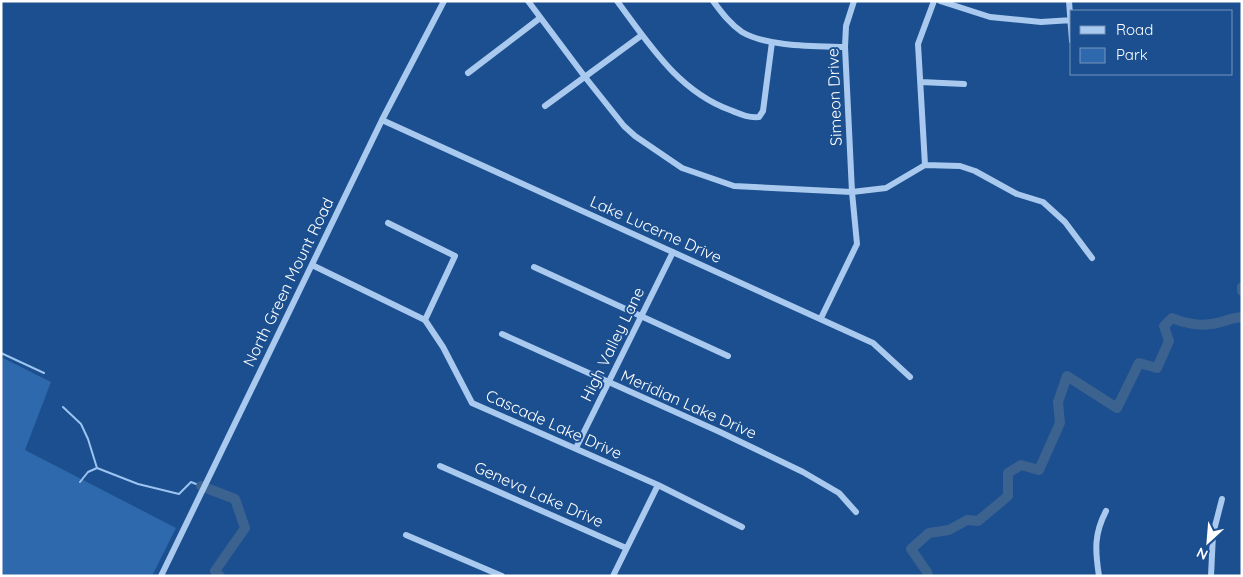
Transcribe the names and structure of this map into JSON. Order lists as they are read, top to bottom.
{
  "streets": {
    "street": [
      "Simeon Drive",
      "Lake Lucerne Drive",
      "North Green Mount Road",
      "High Valley Lane",
      "Meridian Lake Drive",
      "Cascade Lake Drive",
      "Geneva Lake Drive"
    ]
  },
  "crossings": [
    ["Simeon Drive", "Lake Lucerne Drive"],
    ["Lake Lucerne Drive", "North Green Mount Road"],
    ["Lake Lucerne Drive", "High Valley Lane"],
    ["High Valley Lane", "Meridian Lake Drive"],
    ["High Valley Lane", "Cascade Lake Drive"]
  ],
  "legend": ["Road", "Park"],
  "north": "bottom left"
}
